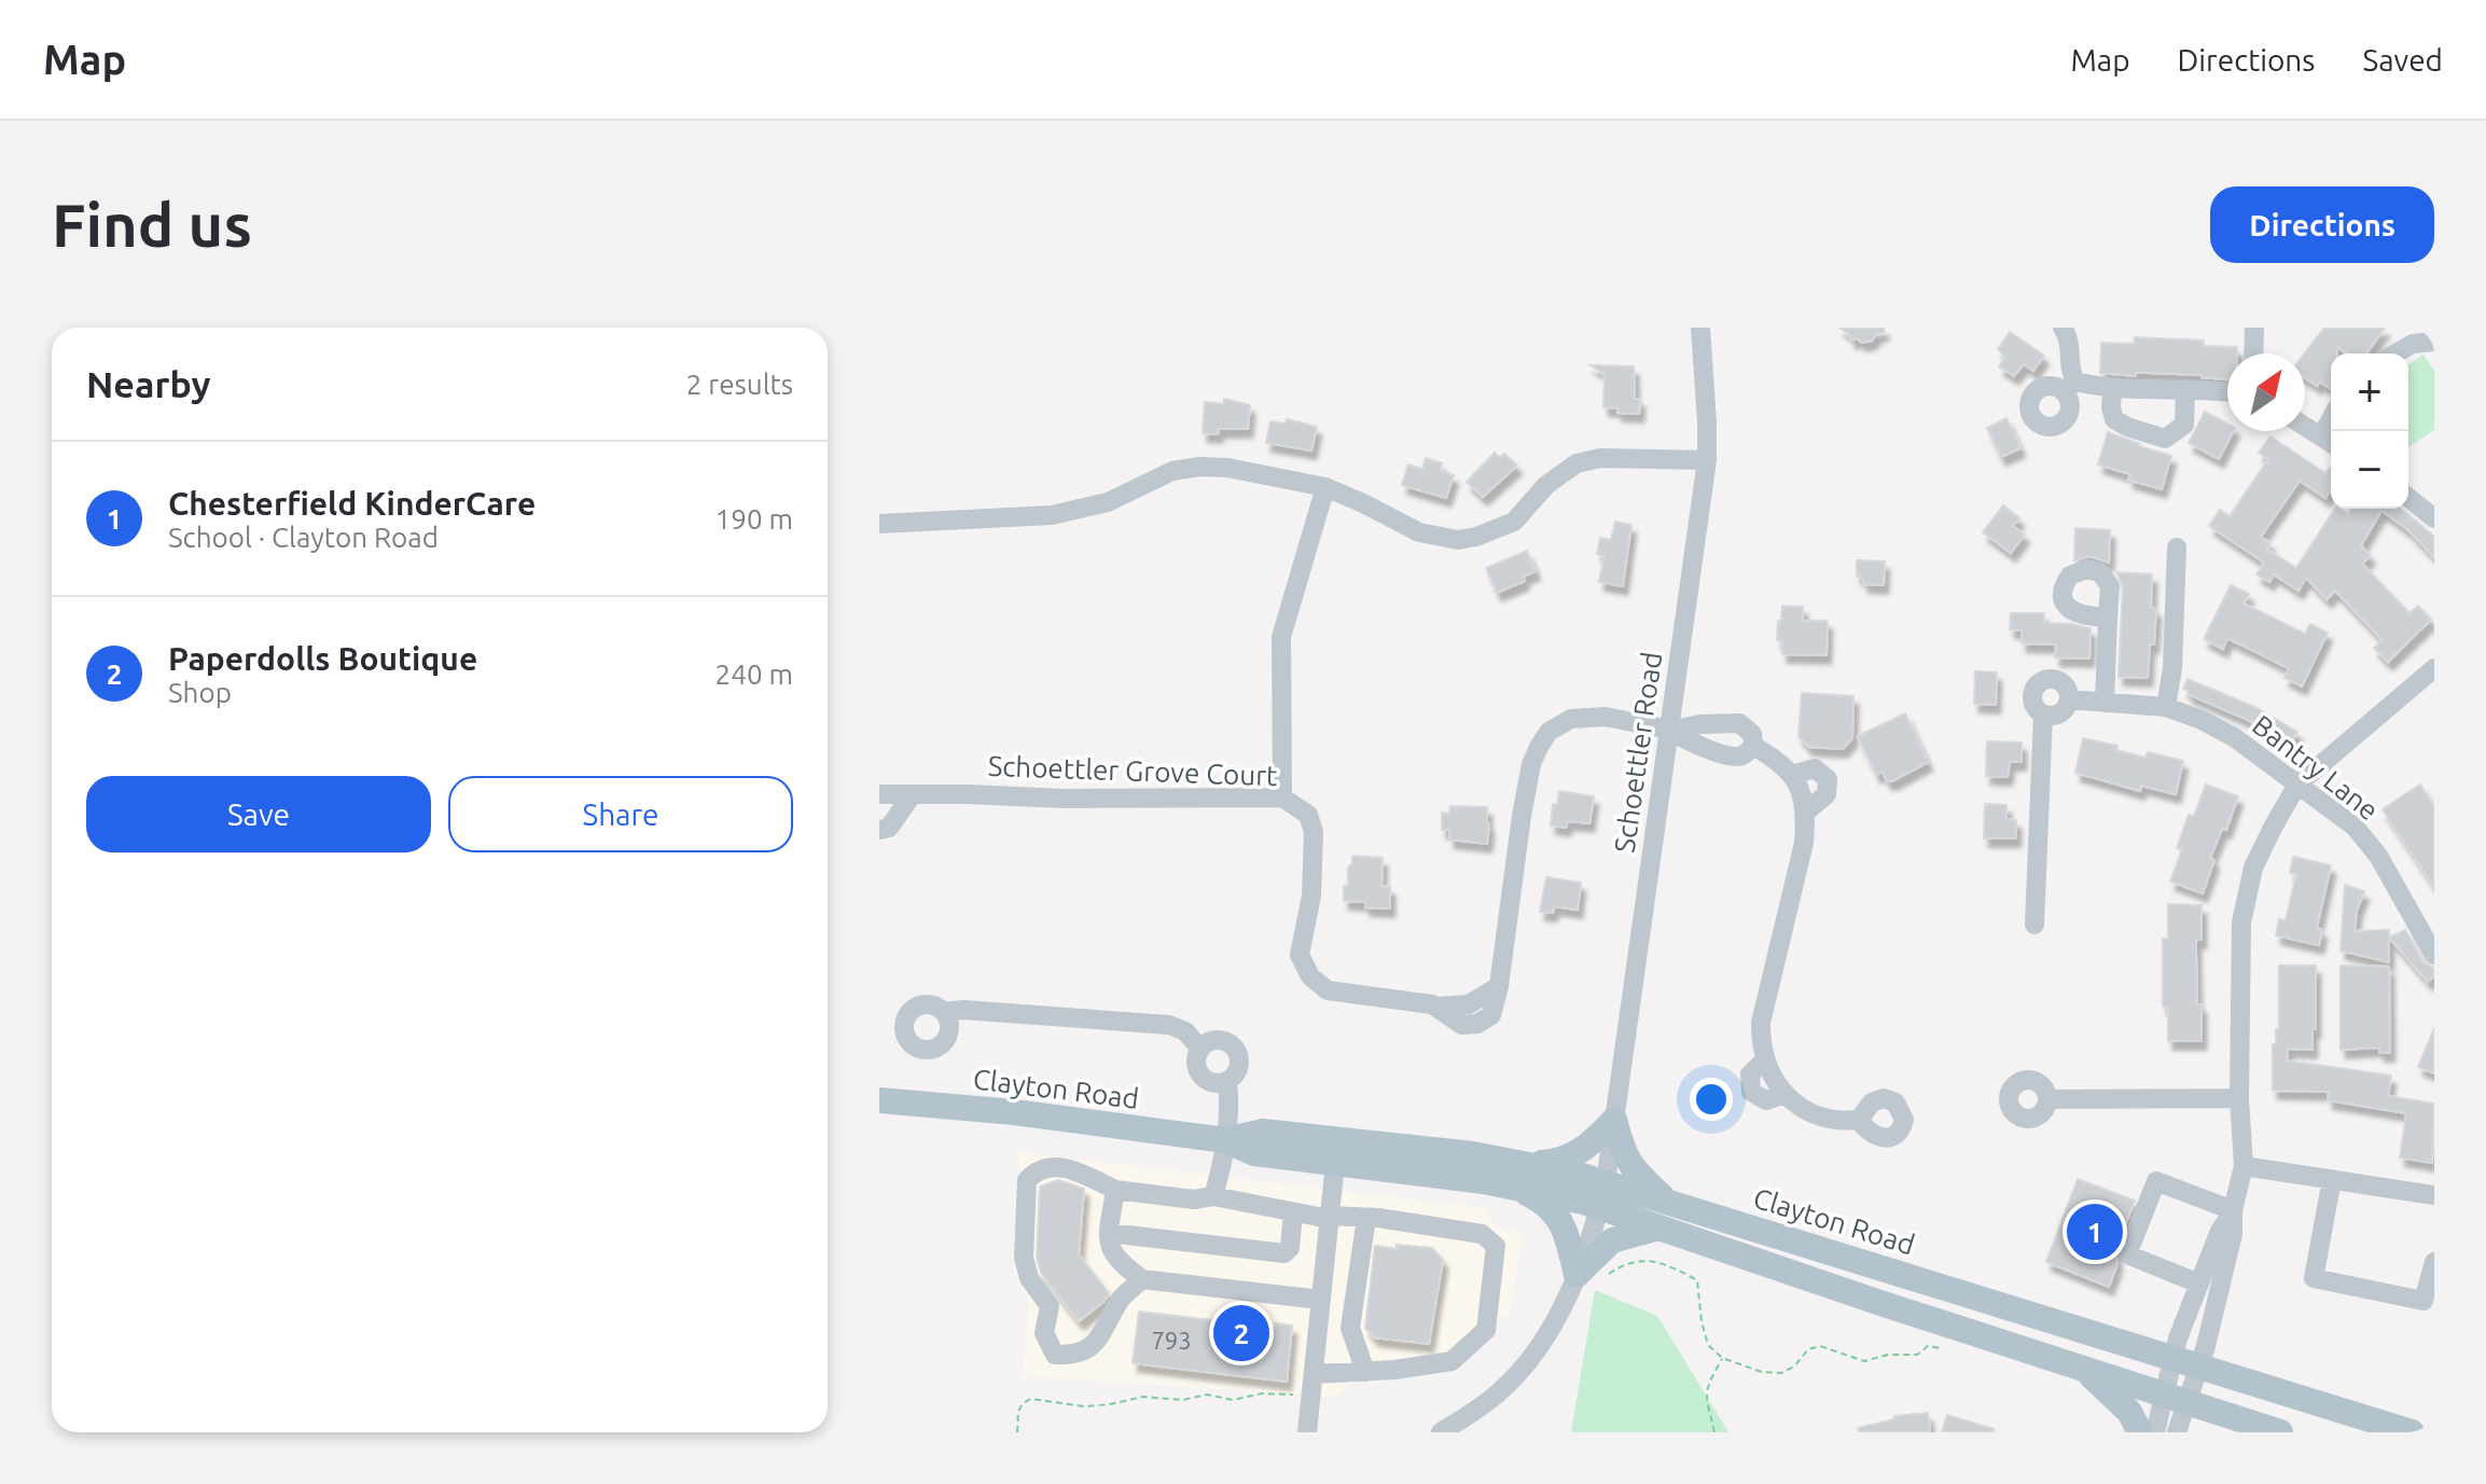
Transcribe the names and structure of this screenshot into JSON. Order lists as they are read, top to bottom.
{
  "streets": {
    "main road": ["Clayton Road"],
    "street": ["Schoettler Road", "Bantry Lane", "Schoettler Grove Court"]
  },
  "crossings": [
    ["Schoettler Road", "Schoettler Grove Court"],
    ["Schoettler Road", "Clayton Road"]
  ],
  "house_numbers": ["793"],
  "north": "top right",
  "page": {
    "header": "Map",
    "nav": ["Map", "Directions", "Saved"],
    "buttons": [
      "Directions",
      ["Save", "Share"]
    ],
    "title": "Find us",
    "heading": ["Nearby", "2 results"],
    "map_buttons": ["+", "−"],
    "list": [
      {
        "mark": "1",
        "name": "Chesterfield KinderCare",
        "note": "School · Clayton Road",
        "value": "190 m"
      },
      {
        "mark": "2",
        "name": "Paperdolls Boutique",
        "note": "Shop",
        "value": "240 m"
      }
    ],
    "pins": ["1", "2"]
  }
}
